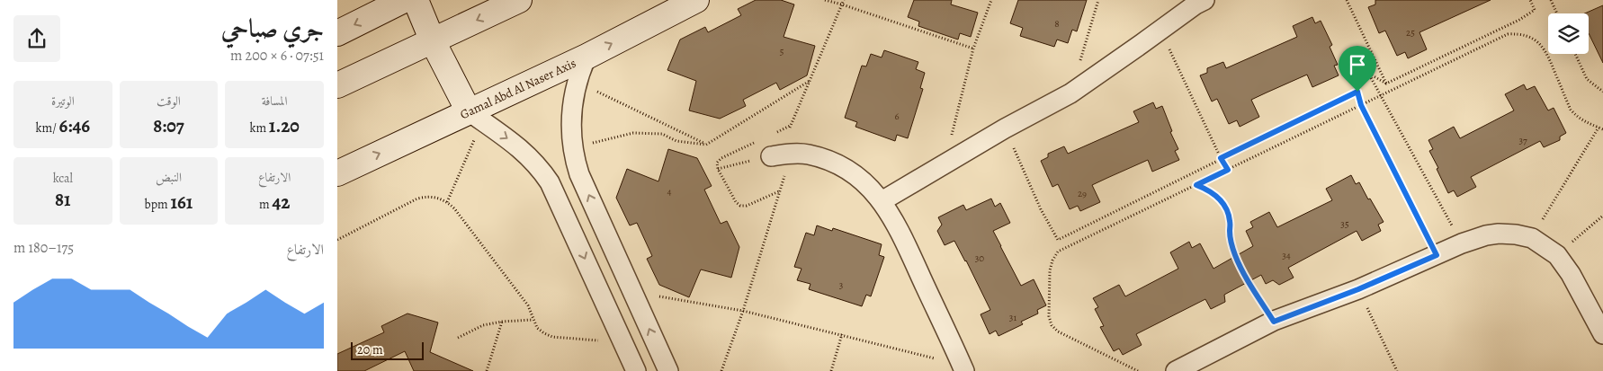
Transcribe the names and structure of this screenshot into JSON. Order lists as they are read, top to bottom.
{
  "streets": {
    "main road": ["Gamal Abd Al Naser Axis"]
  },
  "house_numbers": [
    "8",
    "25",
    "5",
    "6",
    "37",
    "4",
    "29",
    "35",
    "34",
    "30",
    "3",
    "31"
  ],
  "scale_bar": "20 m",
  "page": {
    "heading": ["جري صباحي", "07:51 · 6 × 200 m"],
    "stats": [
      ["المسافة", "1.20 km"],
      ["الوقت", "8:07"],
      ["الوتيرة", "6:46 /km"],
      ["الارتفاع", "42 m"],
      ["النبض", "161 bpm"],
      ["kcal", "81"]
    ],
    "chart": ["الارتفاع", "175–180 m"],
    "scale": "20 m"
  }
}
